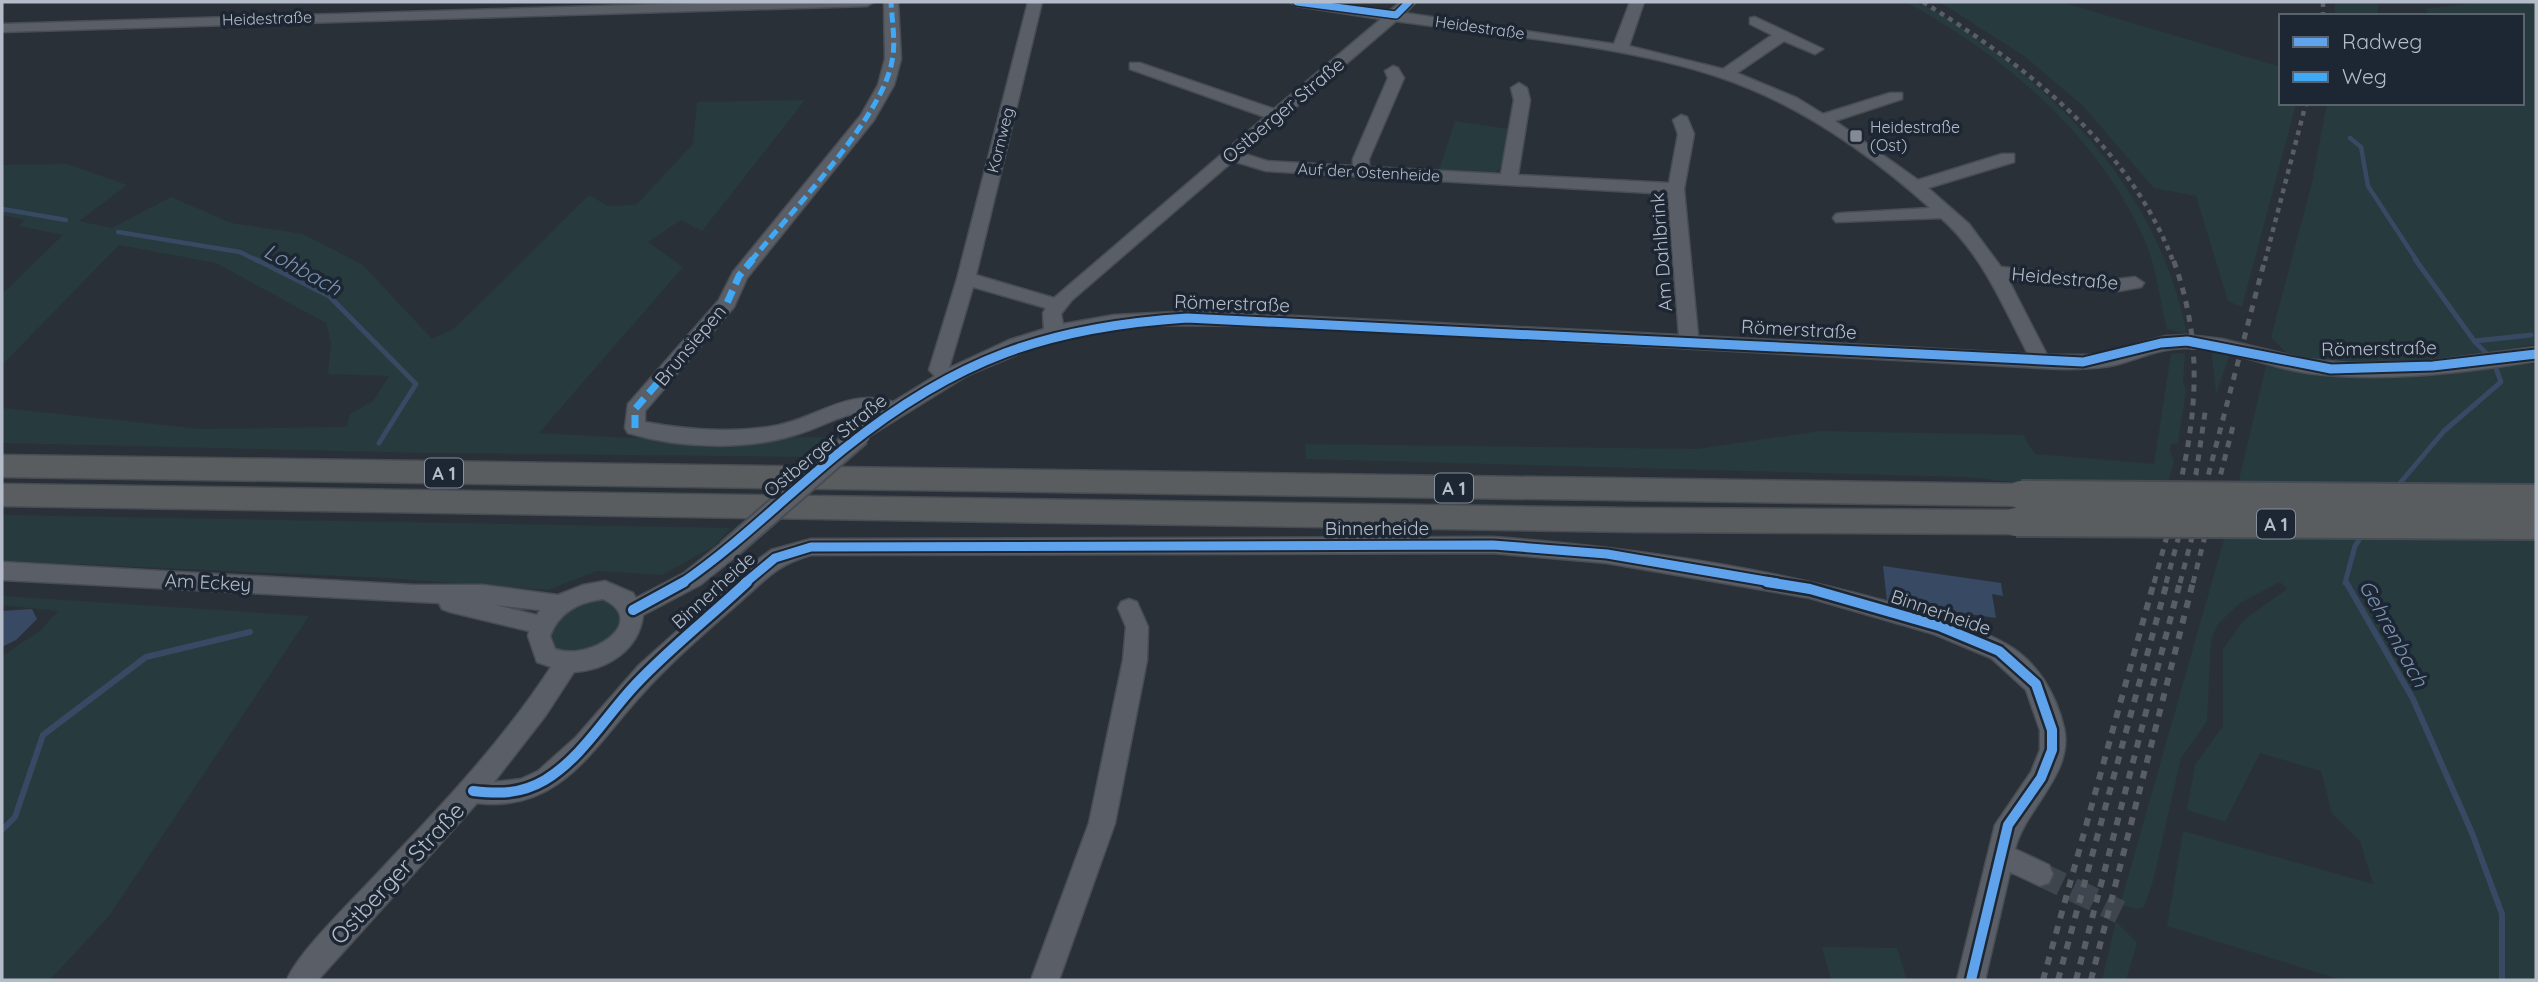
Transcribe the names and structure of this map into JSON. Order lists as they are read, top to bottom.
{
  "streets": {
    "highway": ["A 1"],
    "street": [
      "Heidestraße",
      "Ostberger Straße",
      "Kornweg",
      "Auf der Ostenheide",
      "Am Dahlbrink",
      "Römerstraße",
      "Brunsiepen",
      "Binnerheide",
      "Am Eckey"
    ]
  },
  "crossings": [
    ["Heidestraße", "Ostberger Straße"],
    ["Heidestraße", "Römerstraße"],
    ["Ostberger Straße", "Auf der Ostenheide"],
    ["Ostberger Straße", "Römerstraße"],
    ["Ostberger Straße", "Brunsiepen"],
    ["Ostberger Straße", "Binnerheide"],
    ["Ostberger Straße", "Am Eckey"],
    ["Auf der Ostenheide", "Am Dahlbrink"],
    ["Am Dahlbrink", "Römerstraße"]
  ],
  "water": ["Lohbach", "Gehrenbach"],
  "places": {
    "transit": ["Heidestraße (Ost)"]
  },
  "legend": ["Radweg", "Weg"]
}
